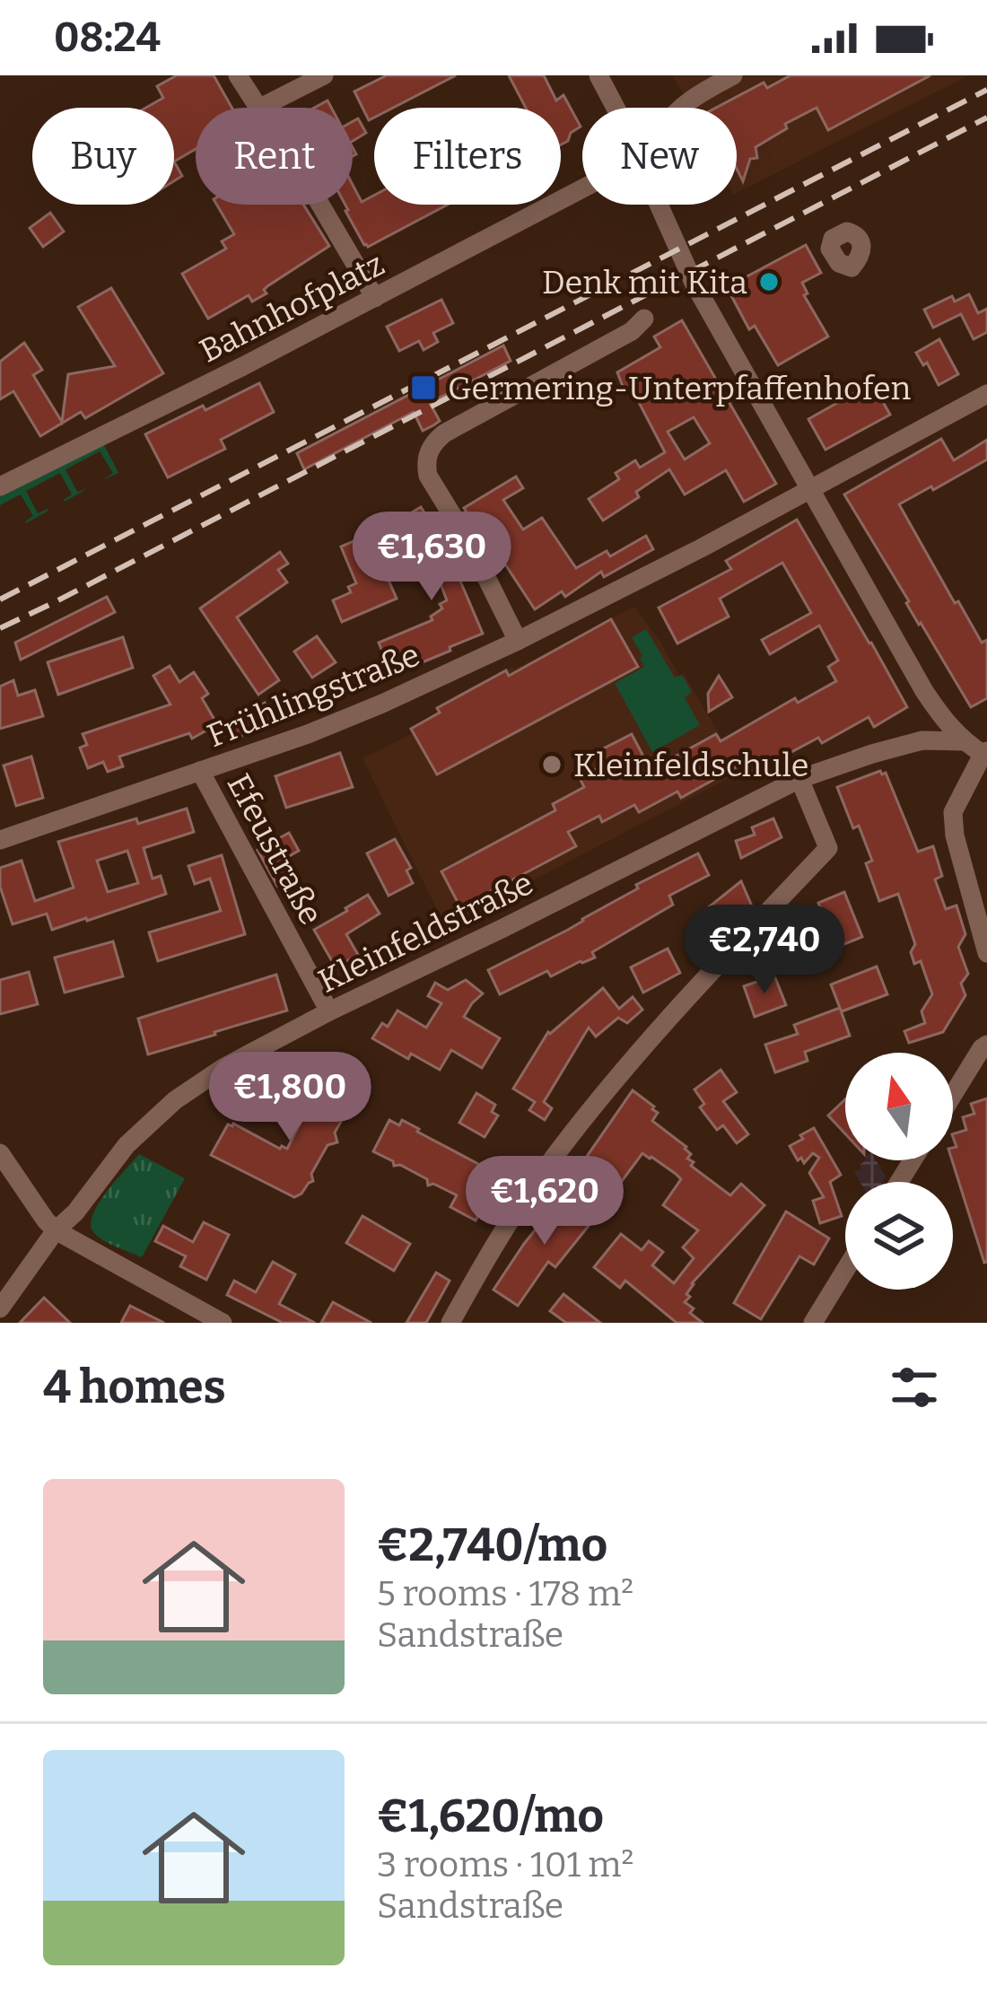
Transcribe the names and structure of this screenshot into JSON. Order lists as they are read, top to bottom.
{
  "streets": {
    "street": [
      "Bahnhofplatz",
      "Frühlingstraße",
      "Efeustraße",
      "Kleinfeldstraße"
    ]
  },
  "crossings": [
    ["Frühlingstraße", "Efeustraße"],
    ["Efeustraße", "Kleinfeldstraße"]
  ],
  "places": {
    "other": ["Denk mit Kita", "Kleinfeldschule"],
    "transit": ["Germering-Unterpfaffenhofen"]
  },
  "north": "top",
  "page": {
    "status": "08:24",
    "chip": [
      "Buy",
      "Rent",
      "Filters",
      "New"
    ],
    "price": [
      "€1,630",
      "€2,740",
      "€1,800",
      "€1,620"
    ],
    "heading": "4 homes",
    "list": [
      {
        "name": "€2,740/mo",
        "note": "5 rooms · 178 m² · Sandstraße"
      },
      {
        "name": "€1,620/mo",
        "note": "3 rooms · 101 m² · Sandstraße"
      }
    ]
  }
}
